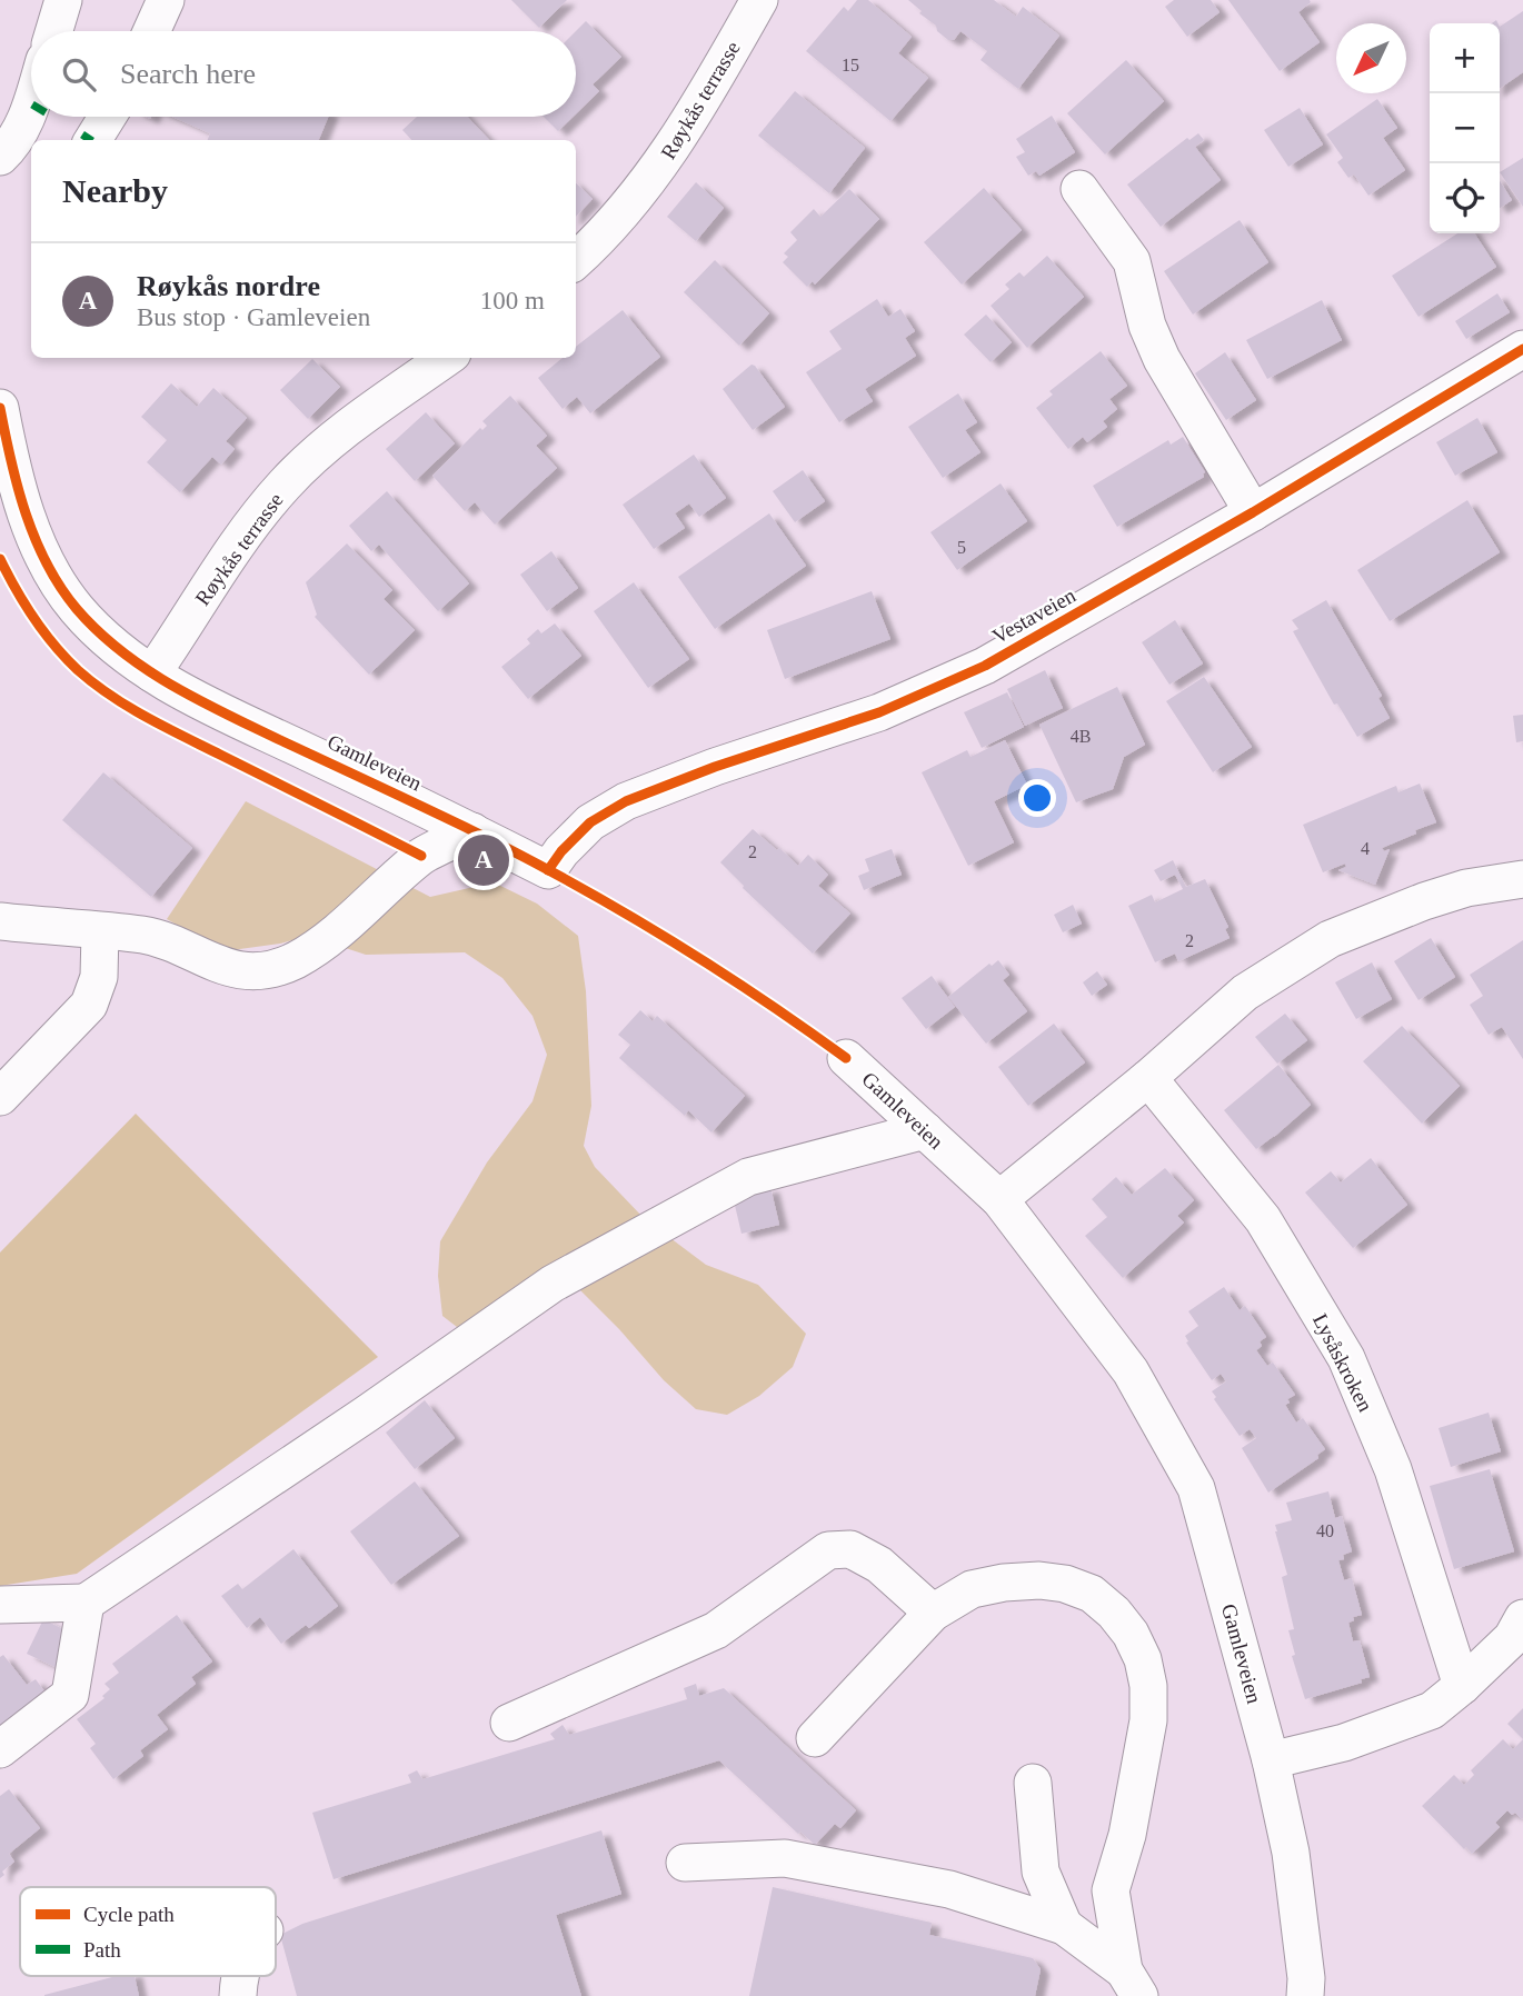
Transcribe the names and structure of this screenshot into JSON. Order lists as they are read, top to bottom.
{
  "streets": {
    "street": [
      "Røykås terrasse",
      "Vestaveien",
      "Gamleveien",
      "Lysåskroken"
    ]
  },
  "crossings": [
    ["Røykås terrasse", "Gamleveien"],
    ["Vestaveien", "Gamleveien"]
  ],
  "house_numbers": [
    "15",
    "5",
    "4B",
    "4",
    "2",
    "2",
    "40"
  ],
  "legend": ["Cycle path", "Path"],
  "north": "bottom left",
  "page": {
    "map_buttons": ["+", "−"],
    "search": "Search here",
    "heading": "Nearby",
    "list": [
      {
        "mark": "A",
        "name": "Røykås nordre",
        "note": "Bus stop · Gamleveien",
        "value": "100 m"
      }
    ],
    "pins": "A"
  }
}
